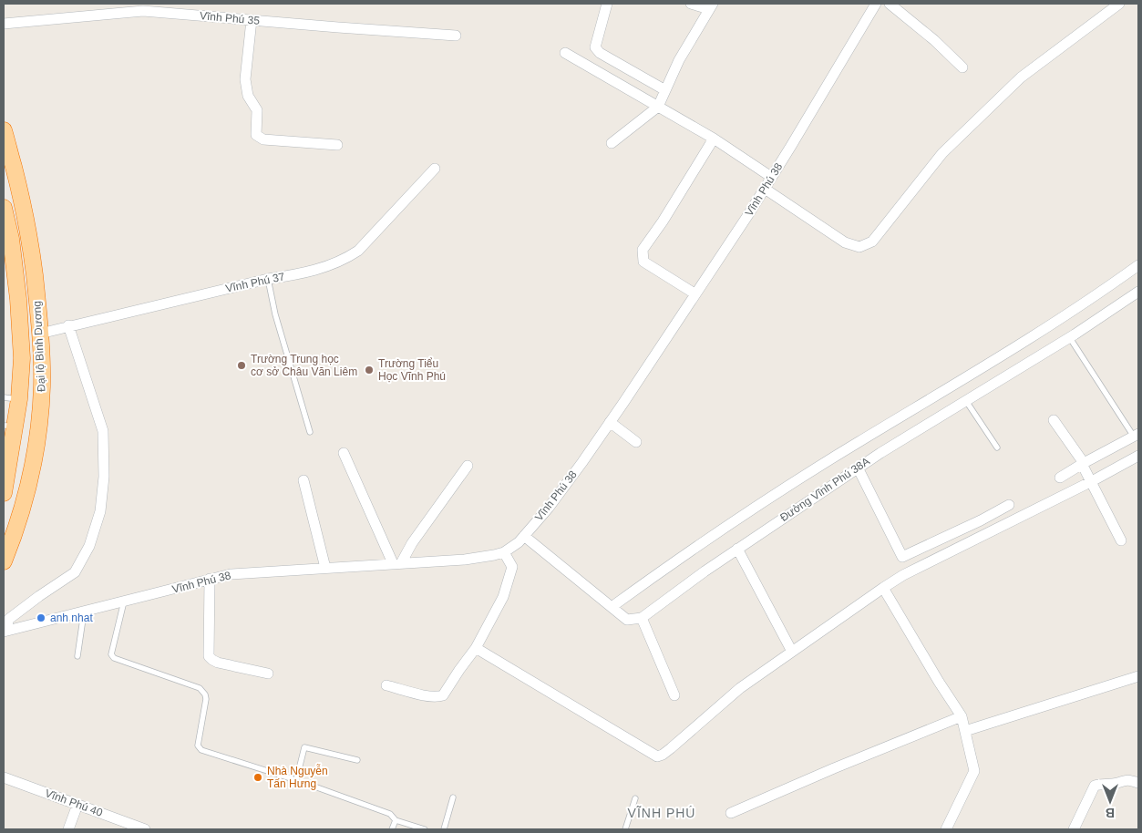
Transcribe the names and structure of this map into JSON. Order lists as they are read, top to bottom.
{
  "streets": {
    "highway": ["Đại lộ Bình Dương"],
    "street": [
      "Vĩnh Phú 35",
      "Vĩnh Phú 38",
      "Vĩnh Phú 37",
      "Đường Vĩnh Phú 38A",
      "Vĩnh Phú 40"
    ]
  },
  "crossings": [
    ["Vĩnh Phú 37", "Đại lộ Bình Dương"]
  ],
  "districts": ["VĨNH PHÚ"],
  "places": [
    "Trường Trung học cơ sở Châu Văn Liêm",
    "Trường Tiểu Học Vĩnh Phú",
    "anh nhat",
    "Nhà Nguyễn Tấn Hưng"
  ],
  "north": "bottom"
}
